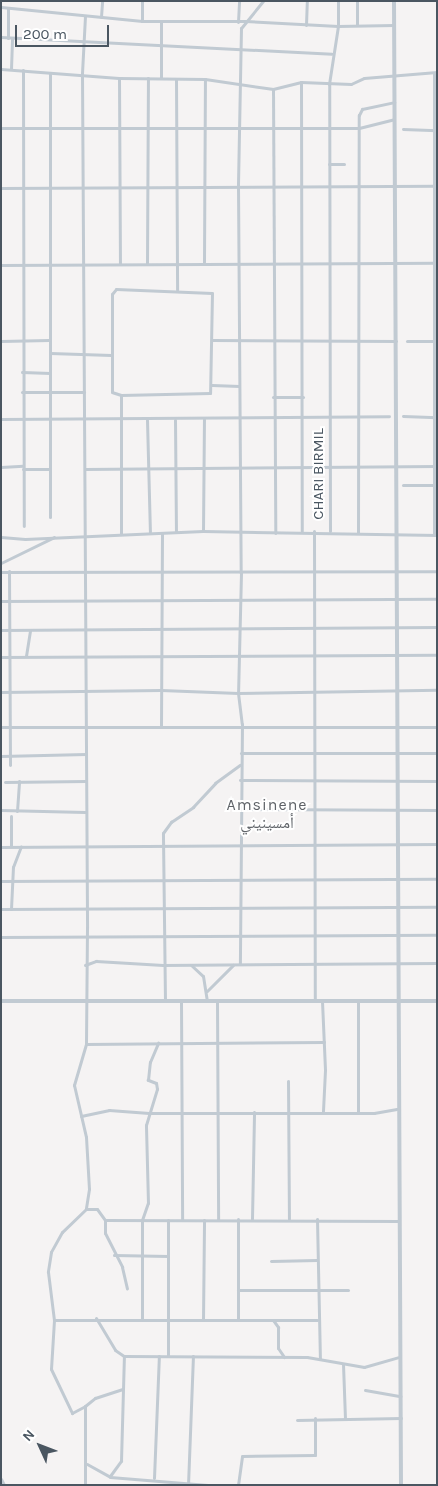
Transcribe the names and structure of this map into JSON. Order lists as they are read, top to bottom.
{
  "streets": {
    "street": ["CHARI BIRMIL"]
  },
  "districts": ["Amsinene أمسينيني"],
  "scale_bar": "200 m",
  "north": "top left"
}
